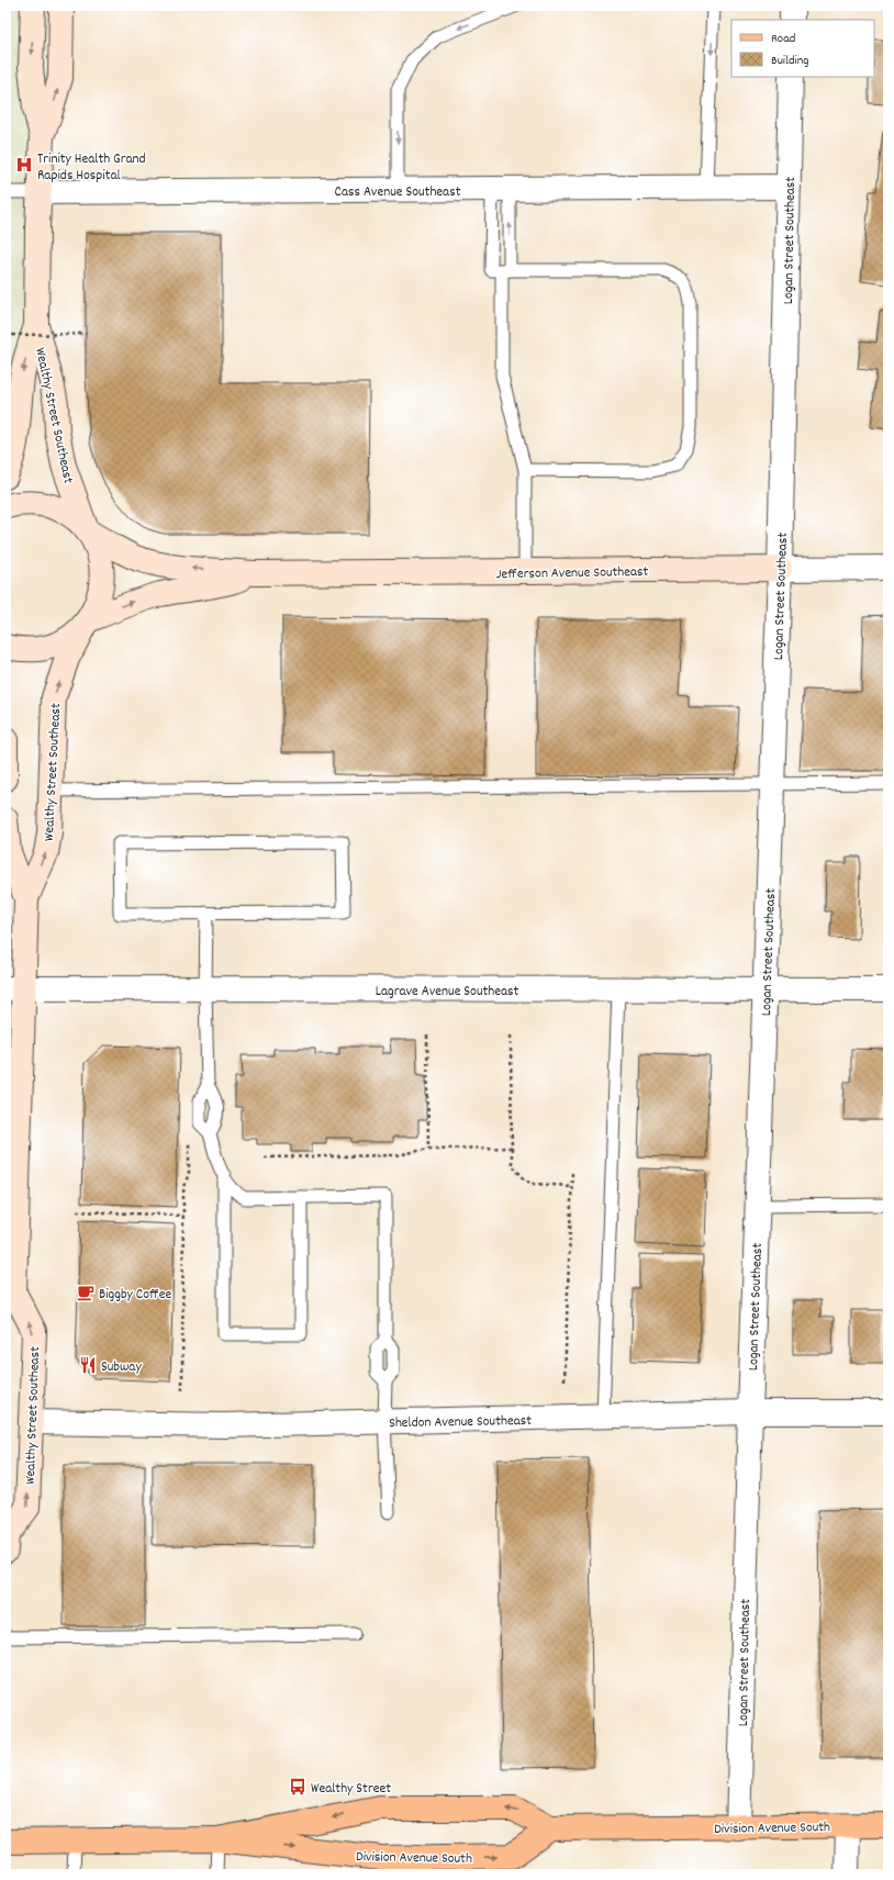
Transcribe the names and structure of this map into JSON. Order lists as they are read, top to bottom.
{
  "streets": {
    "main road": ["Wealthy Street Southeast", "Jefferson Avenue Southeast", "Division Avenue South"],
    "street": [
      "Cass Avenue Southeast",
      "Logan Street Southeast",
      "Lagrave Avenue Southeast",
      "Sheldon Avenue Southeast"
    ]
  },
  "crossings": [
    ["Cass Avenue Southeast", "Logan Street Southeast"],
    ["Cass Avenue Southeast", "Wealthy Street Southeast"],
    ["Logan Street Southeast", "Jefferson Avenue Southeast"],
    ["Logan Street Southeast", "Lagrave Avenue Southeast"],
    ["Logan Street Southeast", "Sheldon Avenue Southeast"],
    ["Logan Street Southeast", "Division Avenue South"],
    ["Wealthy Street Southeast", "Jefferson Avenue Southeast"],
    ["Wealthy Street Southeast", "Lagrave Avenue Southeast"],
    ["Wealthy Street Southeast", "Sheldon Avenue Southeast"]
  ],
  "places": {
    "hospital": ["Trinity Health Grand Rapids Hospital"],
    "cafe": ["Biggby Coffee"],
    "restaurant": ["Subway"],
    "bus stop": ["Wealthy Street"]
  },
  "legend": ["Road", "Building"]
}
